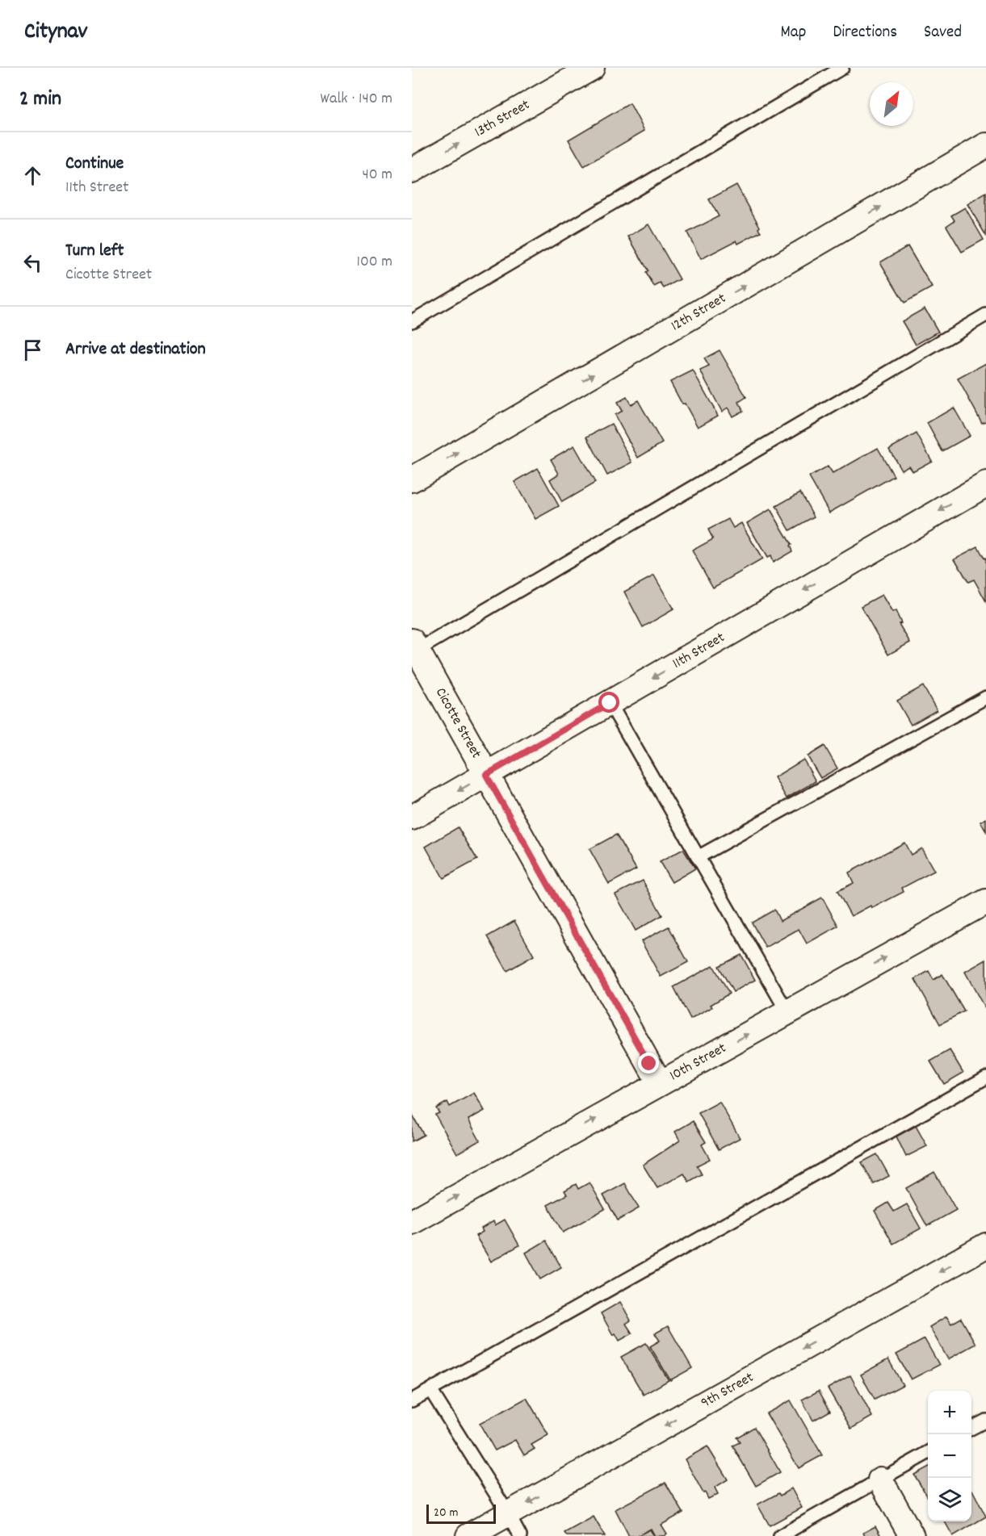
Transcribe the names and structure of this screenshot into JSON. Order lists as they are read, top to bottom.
{
  "streets": {
    "street": [
      "13th Street",
      "12th Street",
      "11th Street",
      "Cicotte Street",
      "10th Street",
      "9th Street"
    ]
  },
  "crossings": [
    ["11th Street", "Cicotte Street"],
    ["Cicotte Street", "10th Street"]
  ],
  "one_way": [
    "13th Street",
    "12th Street",
    "11th Street",
    "10th Street",
    "9th Street"
  ],
  "scale_bar": "20 m",
  "north": "top right",
  "page": {
    "header": "Citynav",
    "nav": ["Map", "Directions", "Saved"],
    "heading": ["2 min", "Walk · 140 m"],
    "list": [
      ["Continue", "11th Street", "40 m"],
      ["Turn left", "Cicotte Street", "100 m"],
      "Arrive at destination"
    ],
    "map_buttons": ["+", "−"],
    "scale": "20 m"
  }
}
